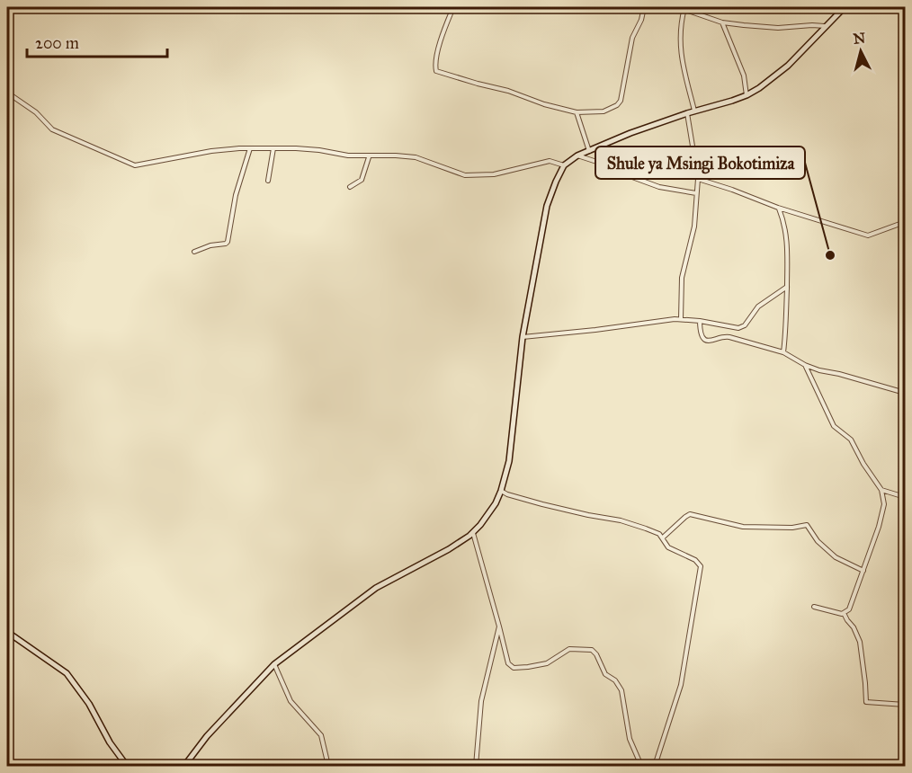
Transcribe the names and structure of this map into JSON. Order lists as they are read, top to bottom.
{
  "places": ["Shule ya Msingi Bokotimiza"],
  "scale_bar": "200 m",
  "north": "top"
}
